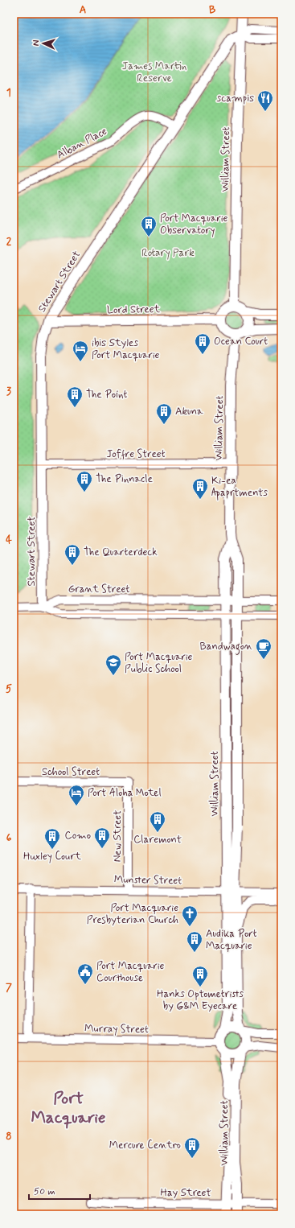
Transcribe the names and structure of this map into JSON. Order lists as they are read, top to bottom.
{
  "streets": {
    "street": [
      "Alban Place",
      "William Street",
      "Stewart Street",
      "Lord Street",
      "Joffre Street",
      "Grant Street",
      "School Street",
      "New Street",
      "Munster Street",
      "Murray Street",
      "Hay Street"
    ]
  },
  "crossings": [
    ["Alban Place", "Stewart Street"],
    ["William Street", "Stewart Street"],
    ["William Street", "Lord Street"],
    ["William Street", "Joffre Street"],
    ["William Street", "Grant Street"],
    ["William Street", "Munster Street"],
    ["William Street", "Murray Street"],
    ["William Street", "Hay Street"],
    ["Stewart Street", "Lord Street"],
    ["Stewart Street", "Joffre Street"],
    ["Stewart Street", "Grant Street"],
    ["School Street", "New Street"],
    ["New Street", "Munster Street"]
  ],
  "districts": ["Port Macquarie"],
  "parks": ["James Martin Reserve", "Rotary Park"],
  "places": {
    "restaurant": ["scampis"],
    "building": [
      "Port Macquarie Observatory",
      "Ocean Court",
      "The Point",
      "Akuna",
      "The Pinnacle",
      "Ki-ea Apaprtments",
      "The Quarterdeck",
      "Claremont",
      "Como",
      "Huxley Court",
      "Audika Port Macquarie",
      "Hanks Optometrists by G&M Eyecare",
      "Mercure Centro"
    ],
    "hotel": ["ibis Styles Port Macquarie", "Port Aloha Motel"],
    "cafe": ["Bandwagon"],
    "school or university": ["Port Macquarie Public School"],
    "church": ["Port Macquarie Presbyterian Church"],
    "public building": ["Port Macquarie Courthouse"]
  },
  "scale_bar": "50 m",
  "north": "left",
  "grid": {
    "columns": ["A", "B"],
    "rows": [
      "1",
      "2",
      "3",
      "4",
      "5",
      "6",
      "7",
      "8"
    ]
  }
}
